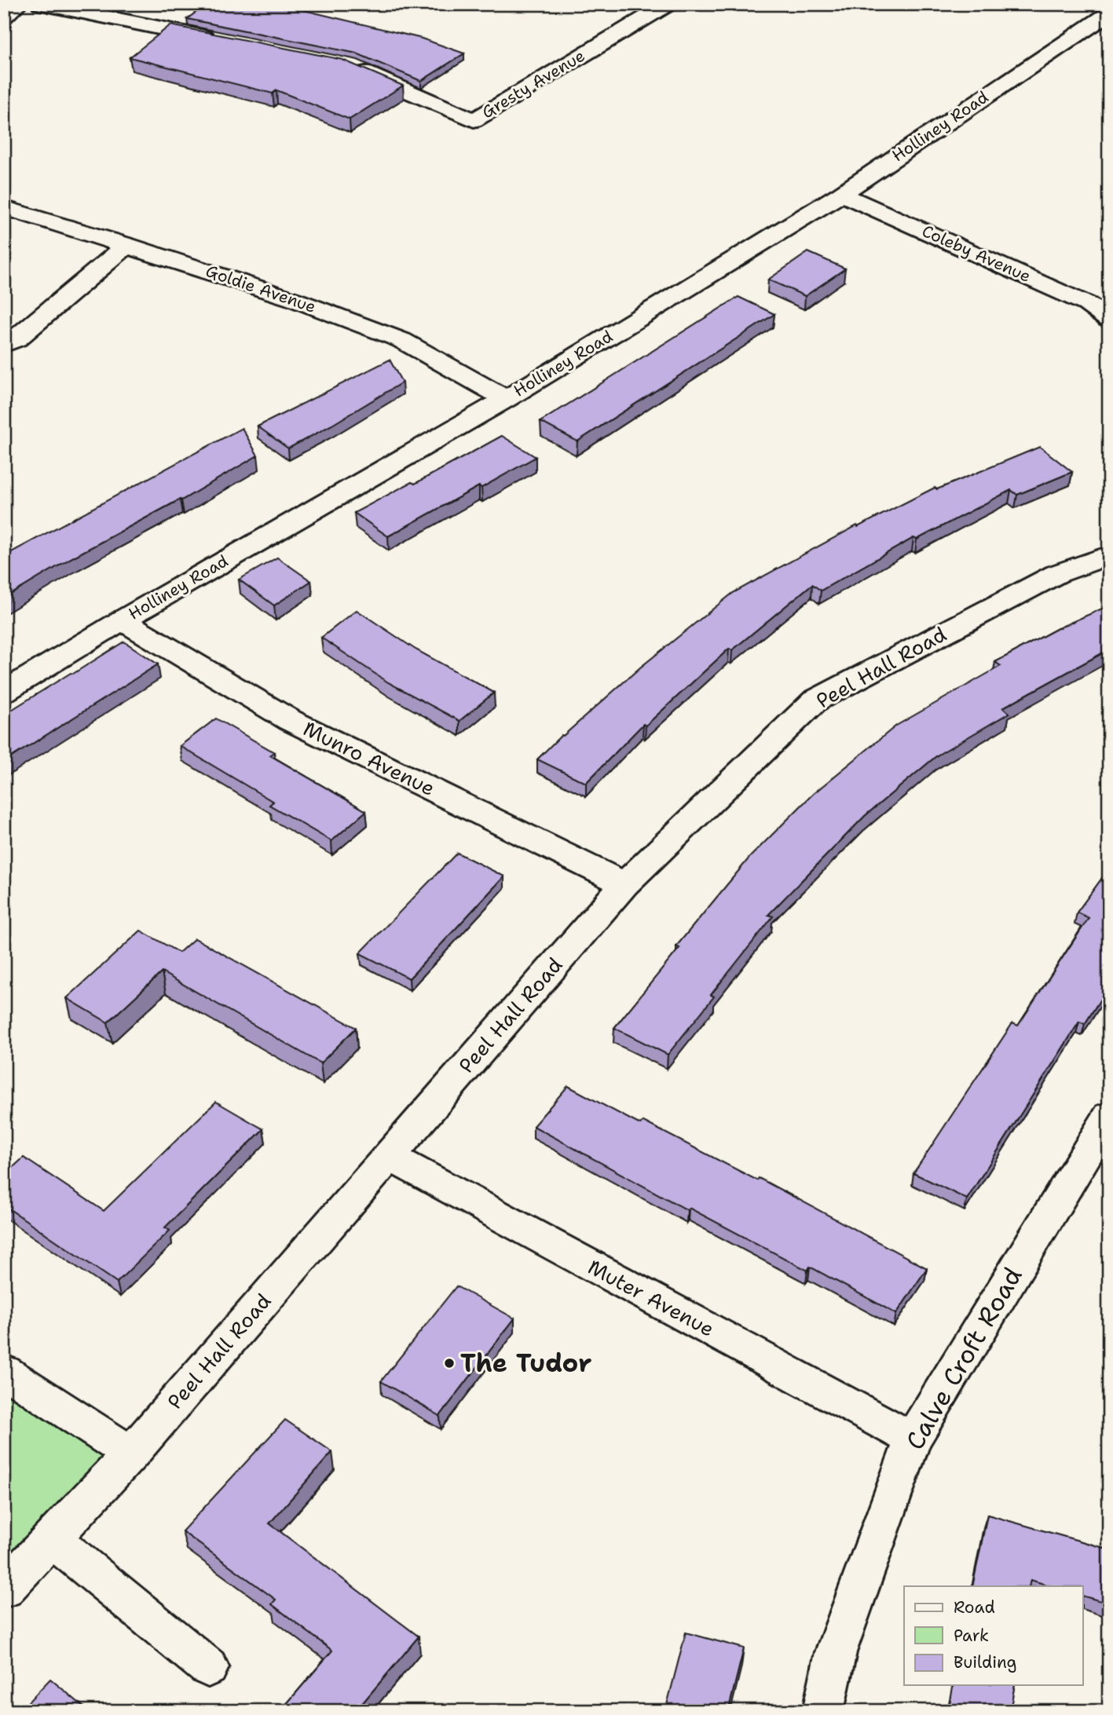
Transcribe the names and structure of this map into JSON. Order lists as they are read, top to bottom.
{
  "streets": {
    "street": [
      "Gresty Avenue",
      "Holliney Road",
      "Coleby Avenue",
      "Goldie Avenue",
      "Peel Hall Road",
      "Munro Avenue",
      "Muter Avenue",
      "Calve Croft Road"
    ]
  },
  "crossings": [
    ["Holliney Road", "Coleby Avenue"],
    ["Holliney Road", "Goldie Avenue"],
    ["Holliney Road", "Munro Avenue"],
    ["Peel Hall Road", "Munro Avenue"],
    ["Peel Hall Road", "Muter Avenue"],
    ["Muter Avenue", "Calve Croft Road"]
  ],
  "places": ["The Tudor"],
  "legend": ["Road", "Park", "Building"]
}
